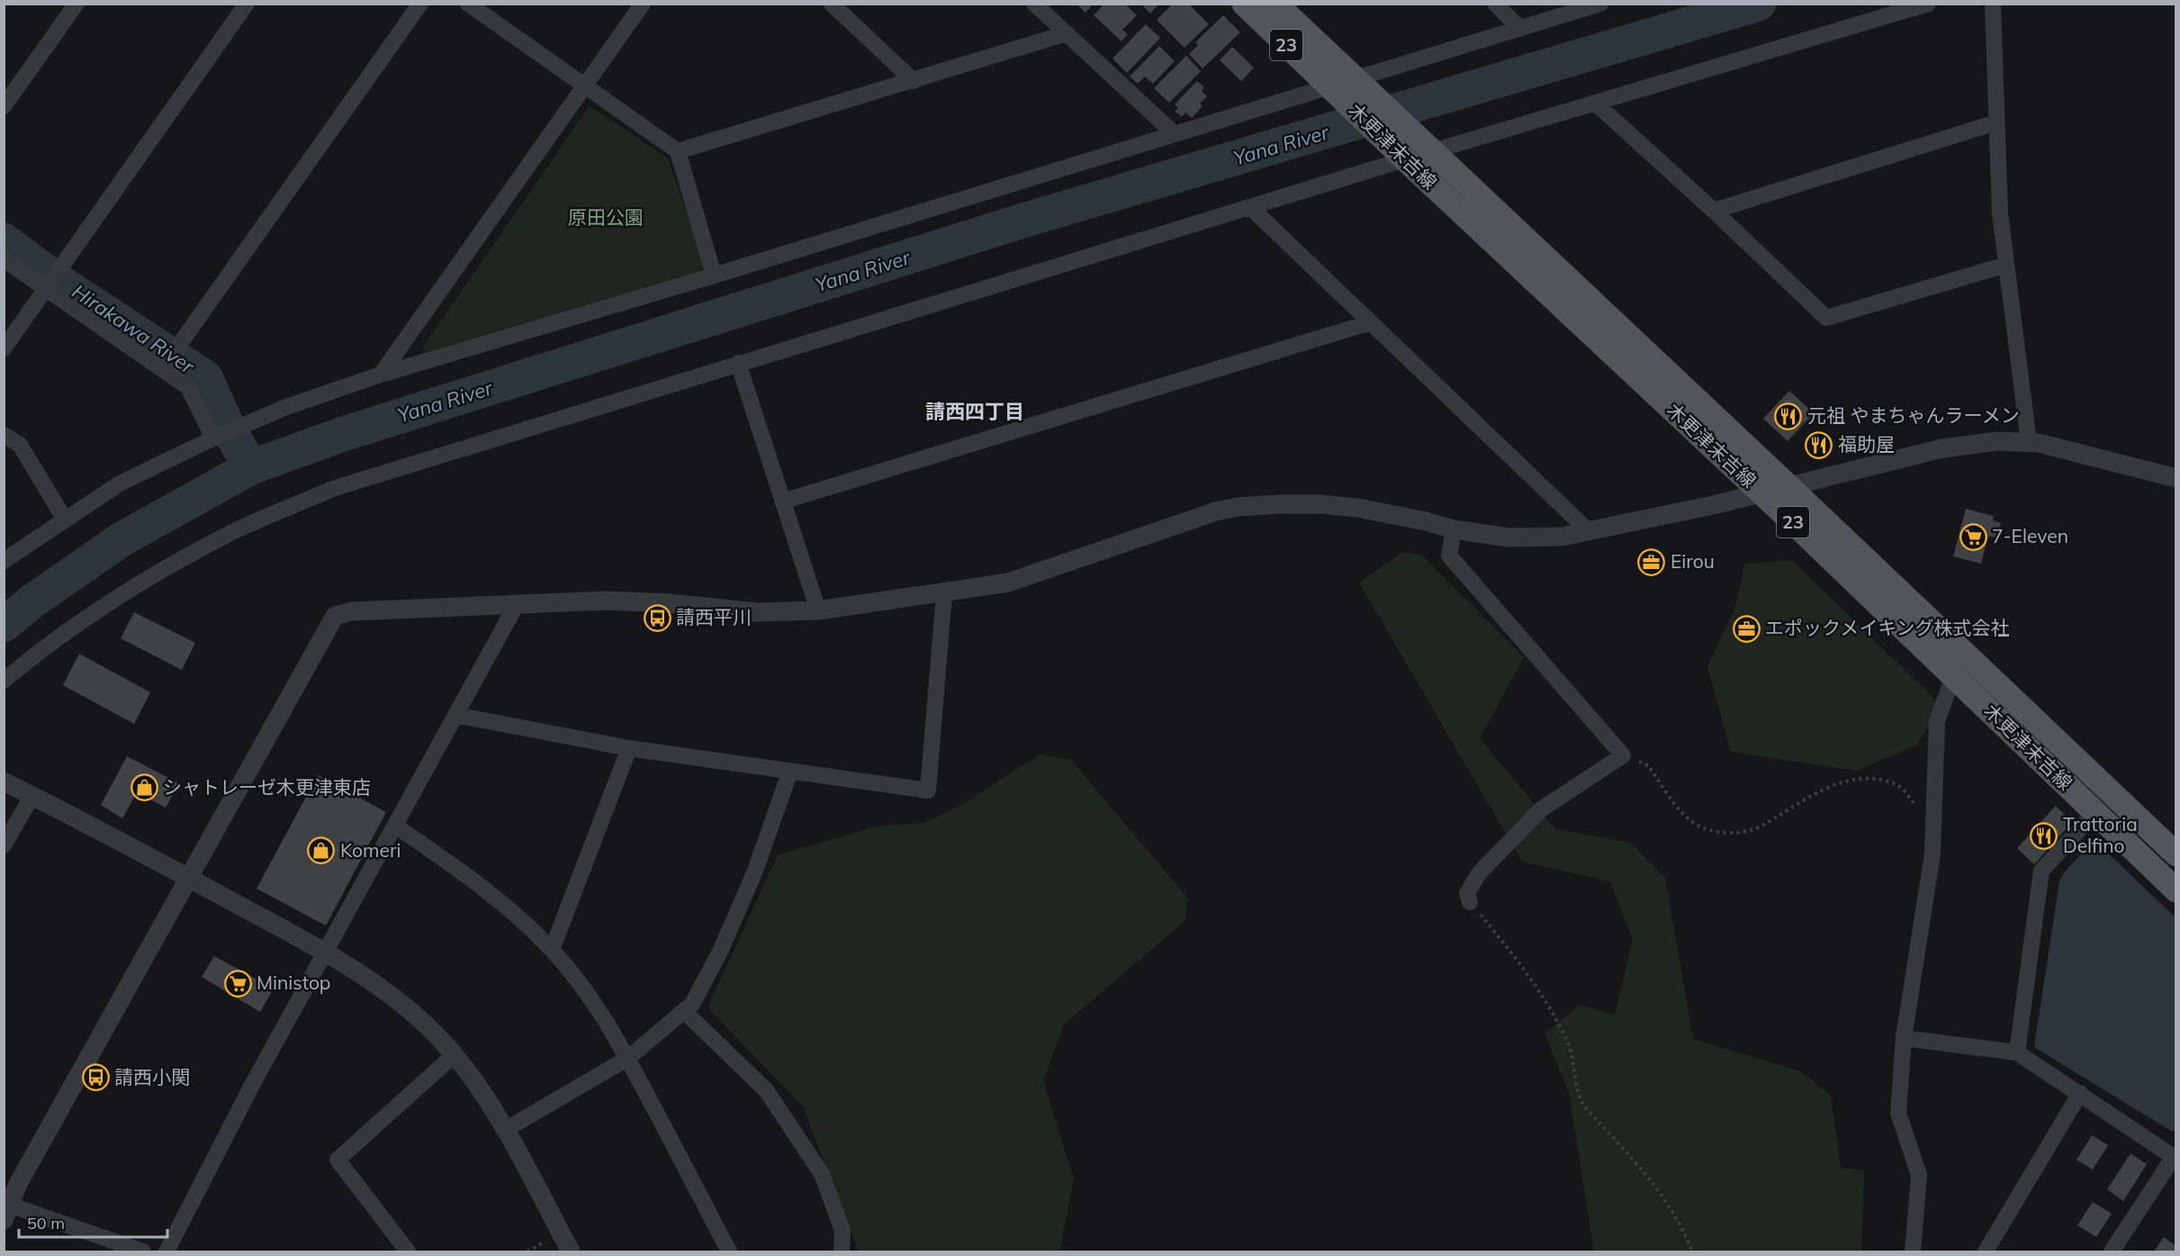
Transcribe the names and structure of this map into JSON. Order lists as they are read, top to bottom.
{
  "streets": {
    "main road": ["23", "木更津末吉線"]
  },
  "districts": ["請西四丁目"],
  "water": ["Yana River", "Hirakawa River"],
  "parks": ["原田公園"],
  "places": {
    "restaurant": ["元祖 やまちゃんラーメン", "福助屋", "Trattoria Delfino"],
    "supermarket": ["7-Eleven", "Ministop"],
    "office": ["Eirou", "エポックメイキング株式会社"],
    "bus stop": ["請西平川", "請西小関"],
    "shop": ["シャトレーゼ木更津東店", "Komeri"]
  },
  "scale_bar": "50 m"
}
